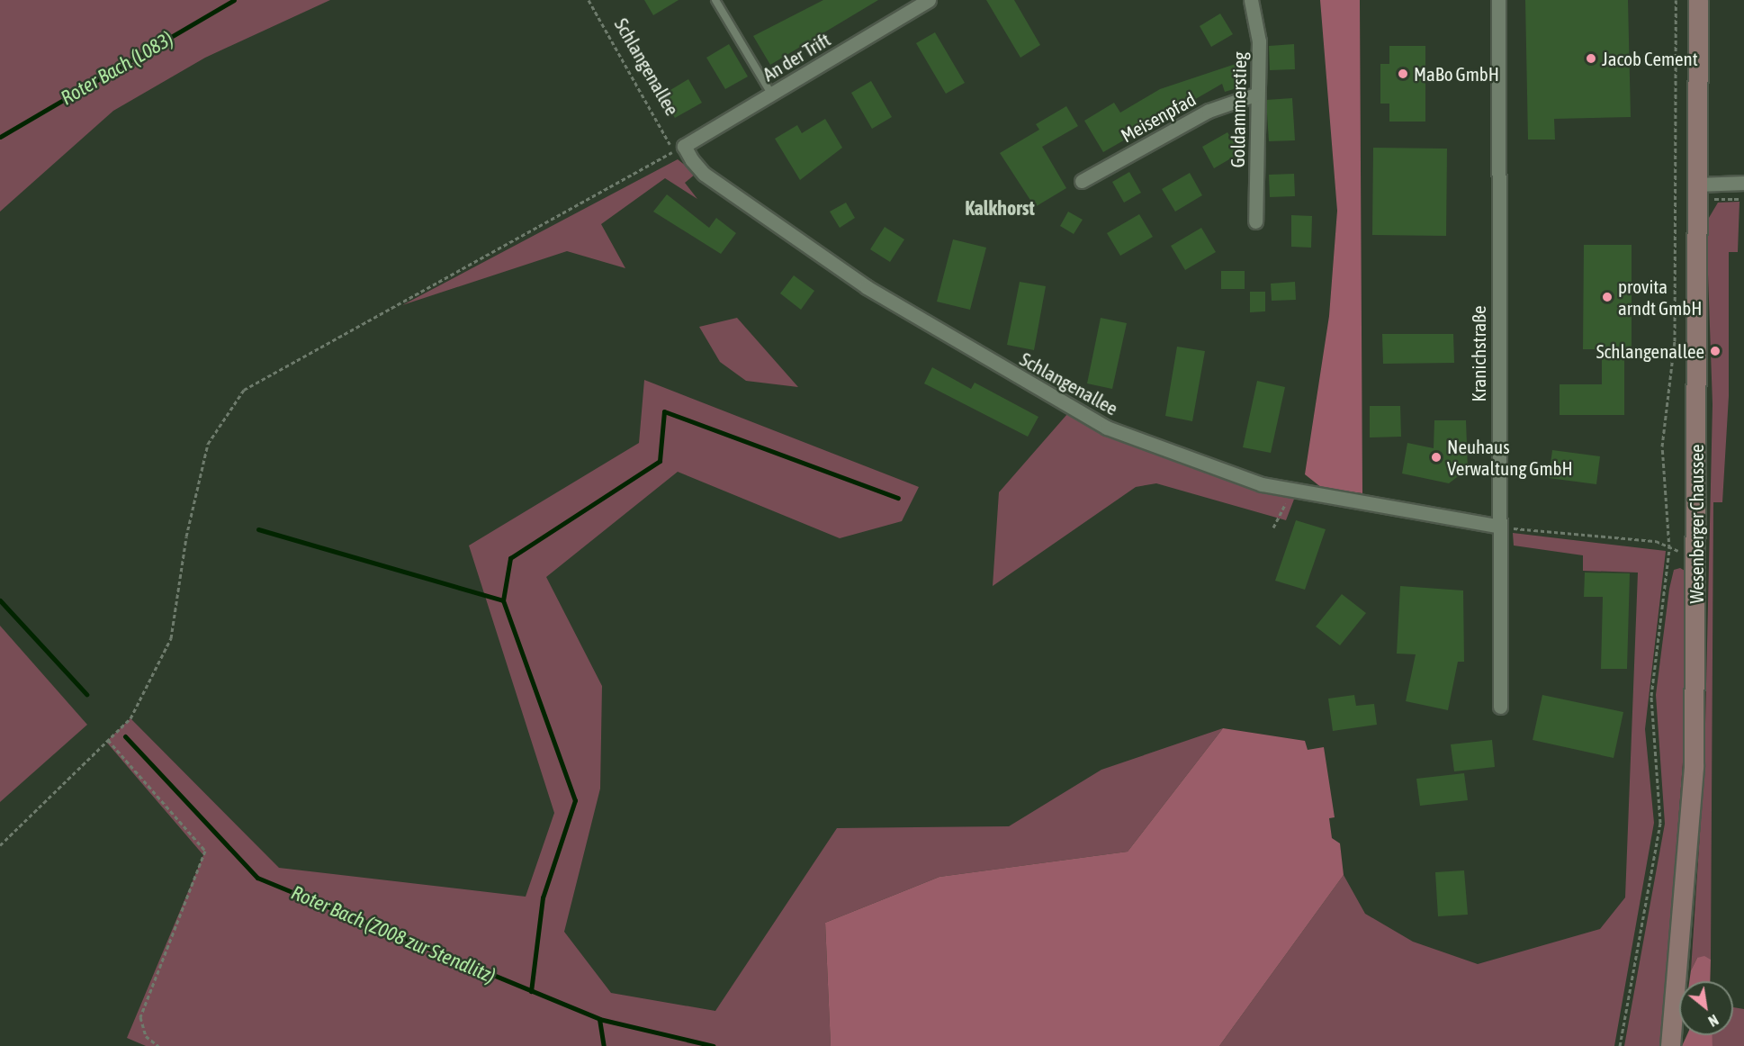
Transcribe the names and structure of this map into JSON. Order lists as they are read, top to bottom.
{
  "streets": {
    "main road": ["Wesenberger Chaussee"],
    "street": [
      "An der Trift",
      "Schlangenallee",
      "Goldammerstieg",
      "Meisenpfad",
      "Kranichstraße"
    ]
  },
  "crossings": [
    ["An der Trift", "Schlangenallee"],
    ["Schlangenallee", "Kranichstraße"],
    ["Goldammerstieg", "Meisenpfad"]
  ],
  "districts": ["Kalkhorst"],
  "water": ["Roter Bach (L083)", "Roter Bach (Z008 zur Stendlitz)"],
  "places": [
    "Jacob Cement",
    "MaBo GmbH",
    "provita arndt GmbH",
    "Schlangenallee",
    "Neuhaus Verwaltung GmbH"
  ],
  "north": "bottom right"
}
